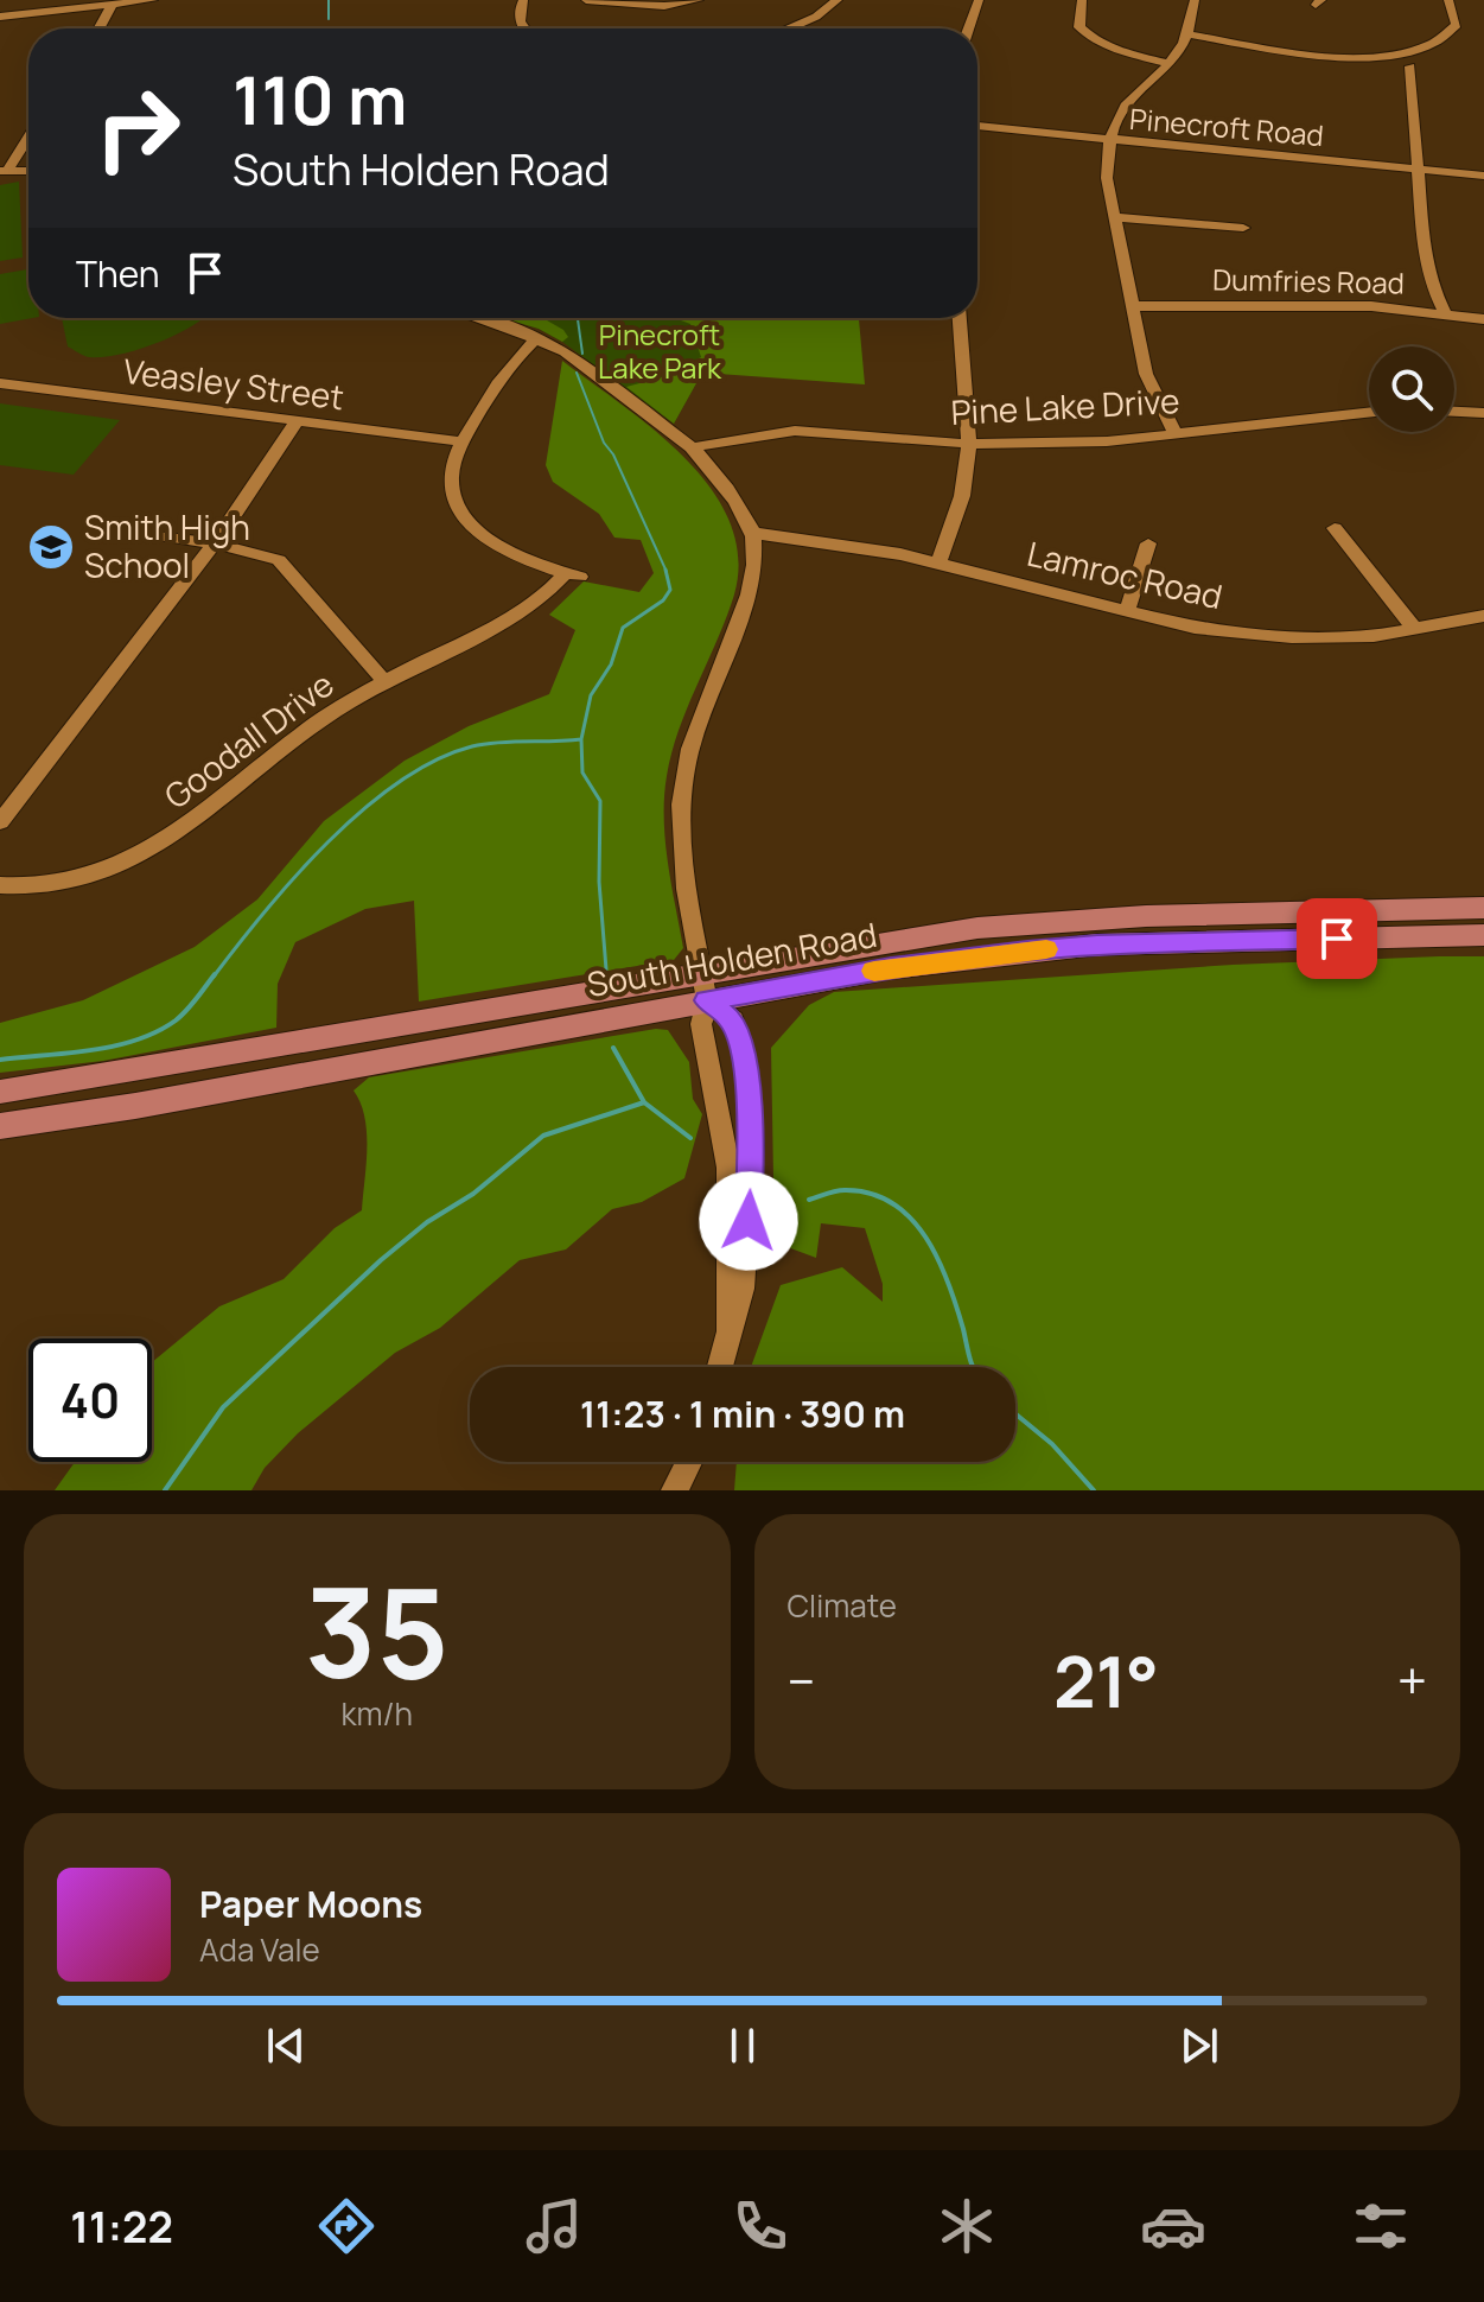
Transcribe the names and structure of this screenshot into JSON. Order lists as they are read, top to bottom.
{
  "streets": {
    "main road": ["South Holden Road"],
    "street": [
      "Pinecroft Road",
      "Dumfries Road",
      "Veasley Street",
      "Pine Lake Drive",
      "Lamroc Road",
      "Goodall Drive"
    ]
  },
  "crossings": [
    ["Veasley Street", "Goodall Drive"]
  ],
  "parks": ["Pinecroft Lake Park"],
  "places": {
    "school or university": ["Smith High School"]
  },
  "page": {
    "turn": ["110 m", "South Holden Road"],
    "then": "Then",
    "limit": "40",
    "trip": "11:23 · 1 min · 390 m",
    "tile": [
      ["35", "km/h"],
      "Climate"
    ],
    "heat": ["−", "21°", "+"],
    "song": ["Paper Moons", "Ada Vale"],
    "tabs": "11:22"
  }
}
